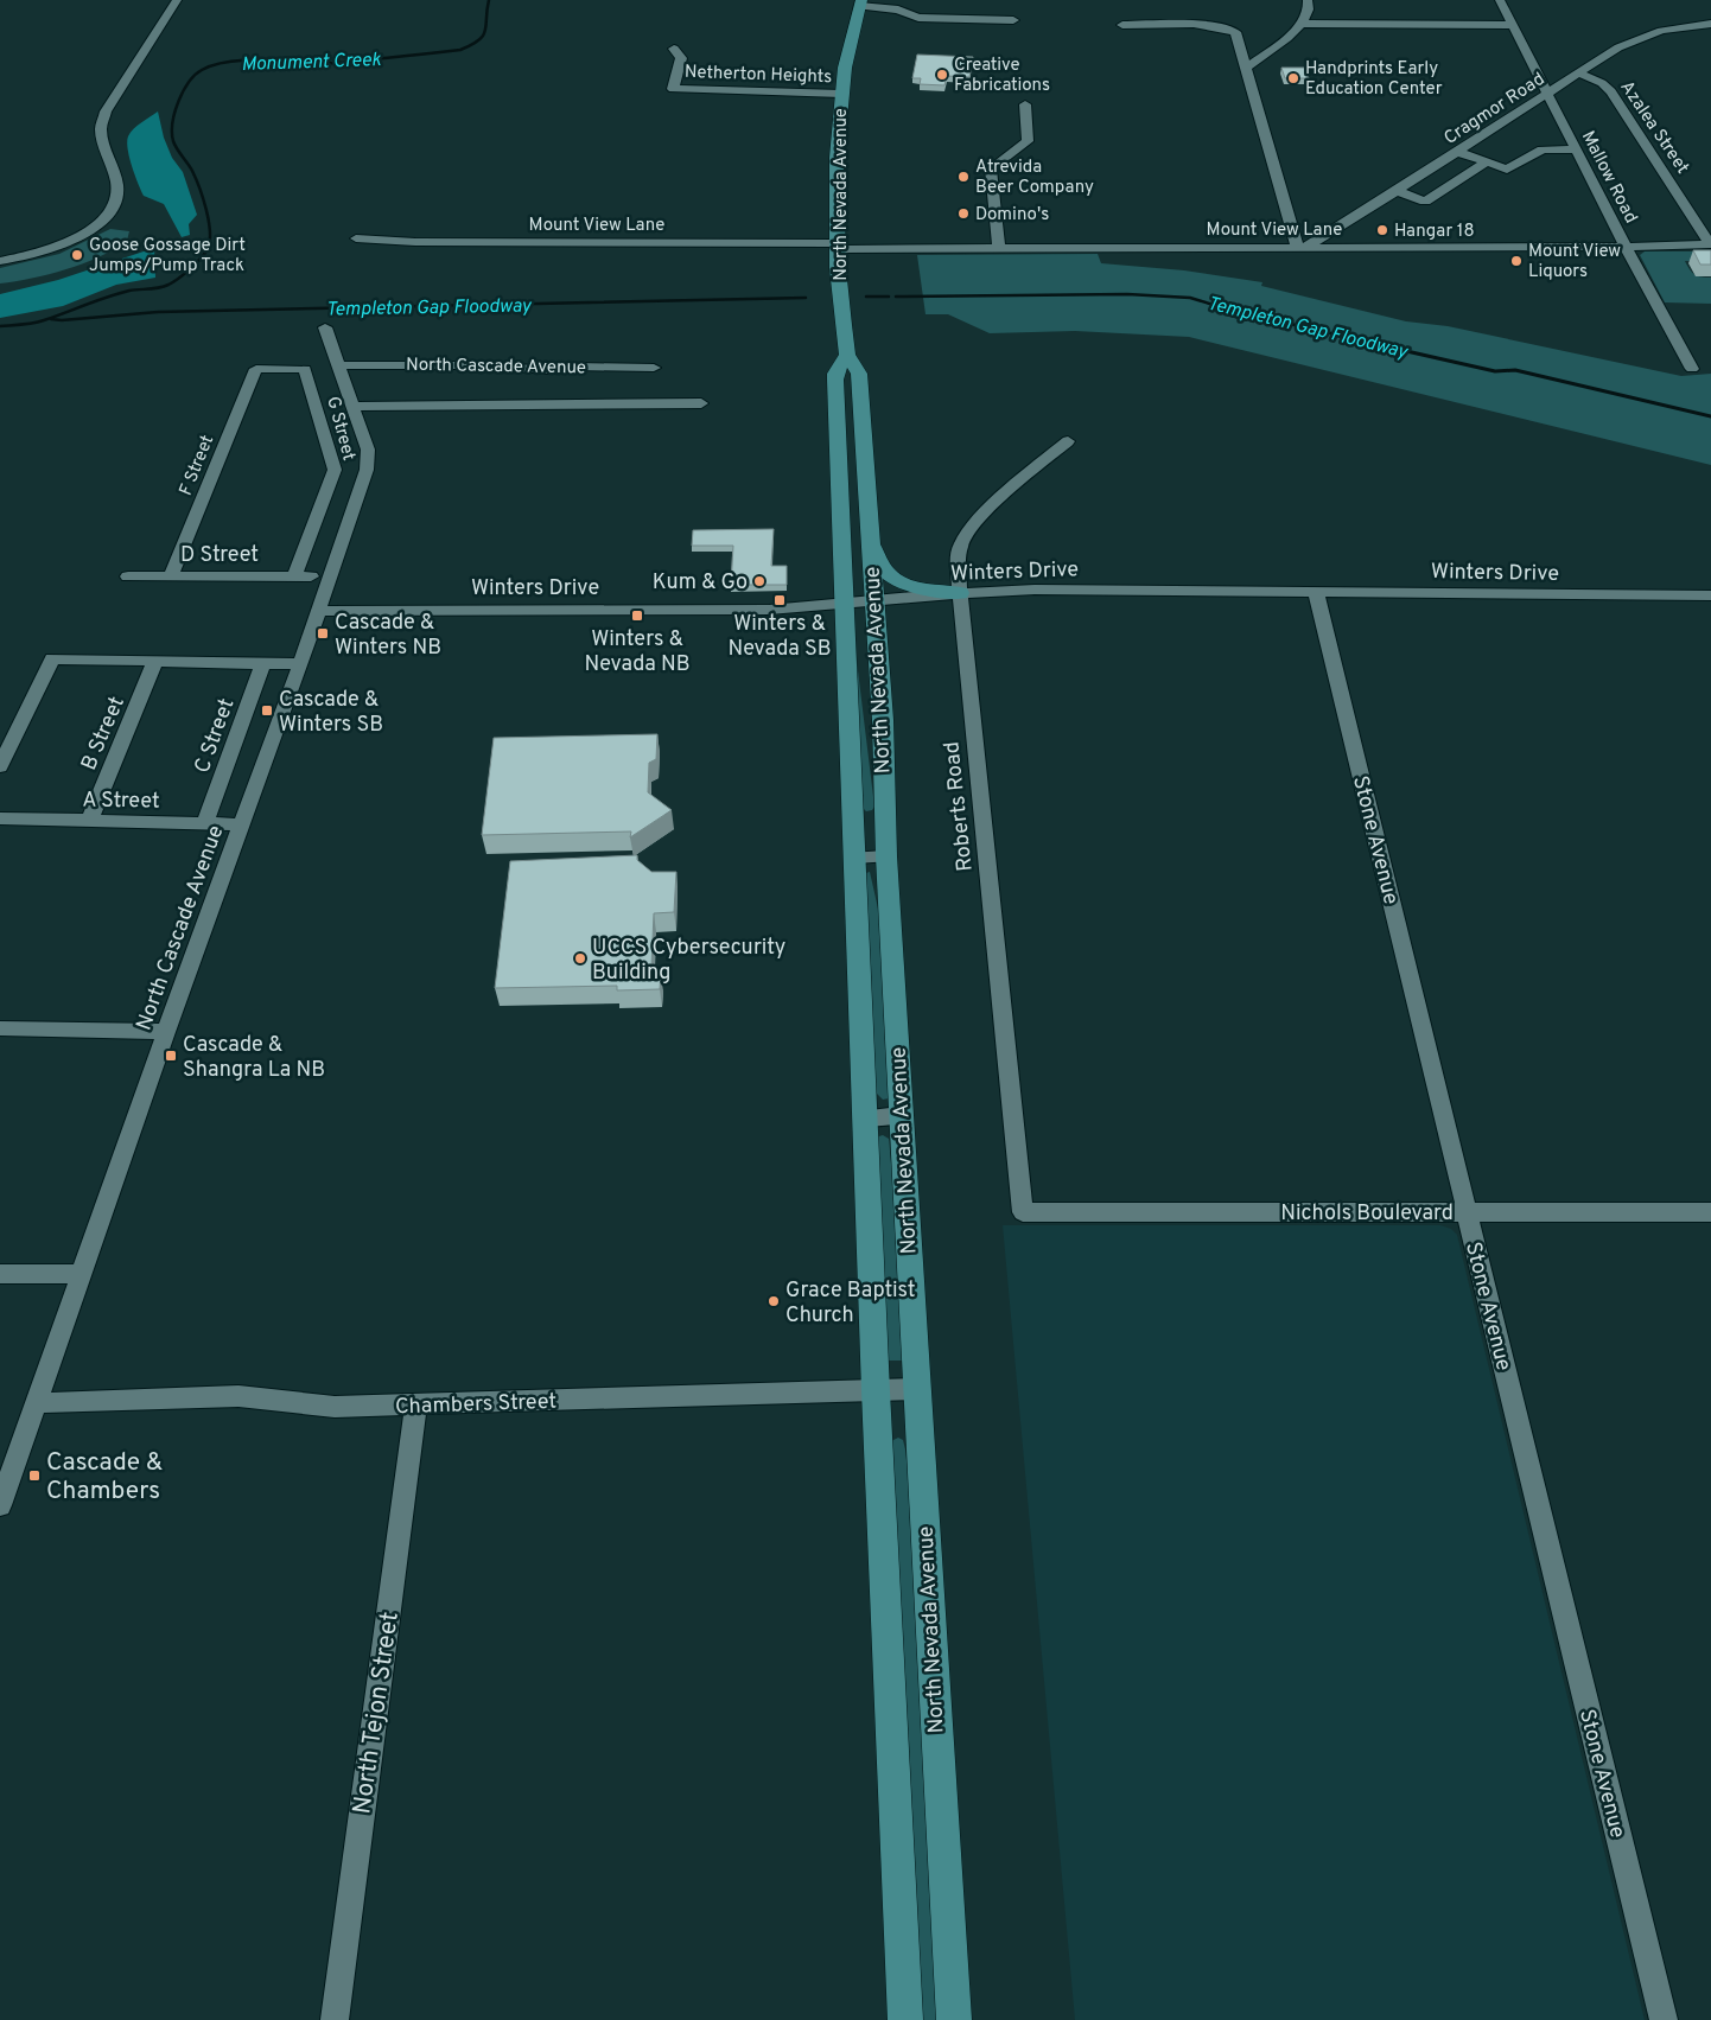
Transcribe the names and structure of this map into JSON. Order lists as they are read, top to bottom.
{
  "streets": {
    "main road": ["North Nevada Avenue"],
    "street": [
      "Netherton Heights",
      "Cragmor Road",
      "Azalea Street",
      "Mallow Road",
      "Mount View Lane",
      "North Cascade Avenue",
      "G Street",
      "F Street",
      "D Street",
      "Winters Drive",
      "B Street",
      "C Street",
      "A Street",
      "Roberts Road",
      "Stone Avenue",
      "Nichols Boulevard",
      "Chambers Street",
      "North Tejon Street"
    ]
  },
  "crossings": [
    ["Netherton Heights", "North Nevada Avenue"],
    ["Cragmor Road", "Azalea Street"],
    ["Cragmor Road", "Mallow Road"],
    ["Cragmor Road", "Mount View Lane"],
    ["Azalea Street", "Mount View Lane"],
    ["Mallow Road", "Mount View Lane"],
    ["North Nevada Avenue", "Mount View Lane"],
    ["North Nevada Avenue", "Winters Drive"],
    ["North Nevada Avenue", "Chambers Street"],
    ["North Cascade Avenue", "G Street"],
    ["North Cascade Avenue", "D Street"],
    ["North Cascade Avenue", "Winters Drive"],
    ["North Cascade Avenue", "A Street"],
    ["North Cascade Avenue", "Chambers Street"],
    ["G Street", "F Street"],
    ["G Street", "D Street"],
    ["F Street", "D Street"],
    ["Winters Drive", "Roberts Road"],
    ["Winters Drive", "Stone Avenue"],
    ["B Street", "A Street"],
    ["C Street", "A Street"],
    ["Roberts Road", "Nichols Boulevard"],
    ["Stone Avenue", "Nichols Boulevard"],
    ["Chambers Street", "North Tejon Street"]
  ],
  "water": ["Monument Creek", "Templeton Gap Floodway"],
  "places": {
    "other": [
      "Creative Fabrications",
      "Handprints Early Education Center",
      "Atrevida Beer Company",
      "Domino's",
      "Hangar 18",
      "Goose Gossage Dirt Jumps/Pump Track",
      "Mount View Liquors",
      "Kum & Go",
      "UCCS Cybersecurity Building",
      "Grace Baptist Church"
    ],
    "transit": [
      "Winters & Nevada SB",
      "Winters & Nevada NB",
      "Cascade & Winters NB",
      "Cascade & Winters SB",
      "Cascade & Shangra La NB",
      "Cascade & Chambers"
    ]
  }
}
